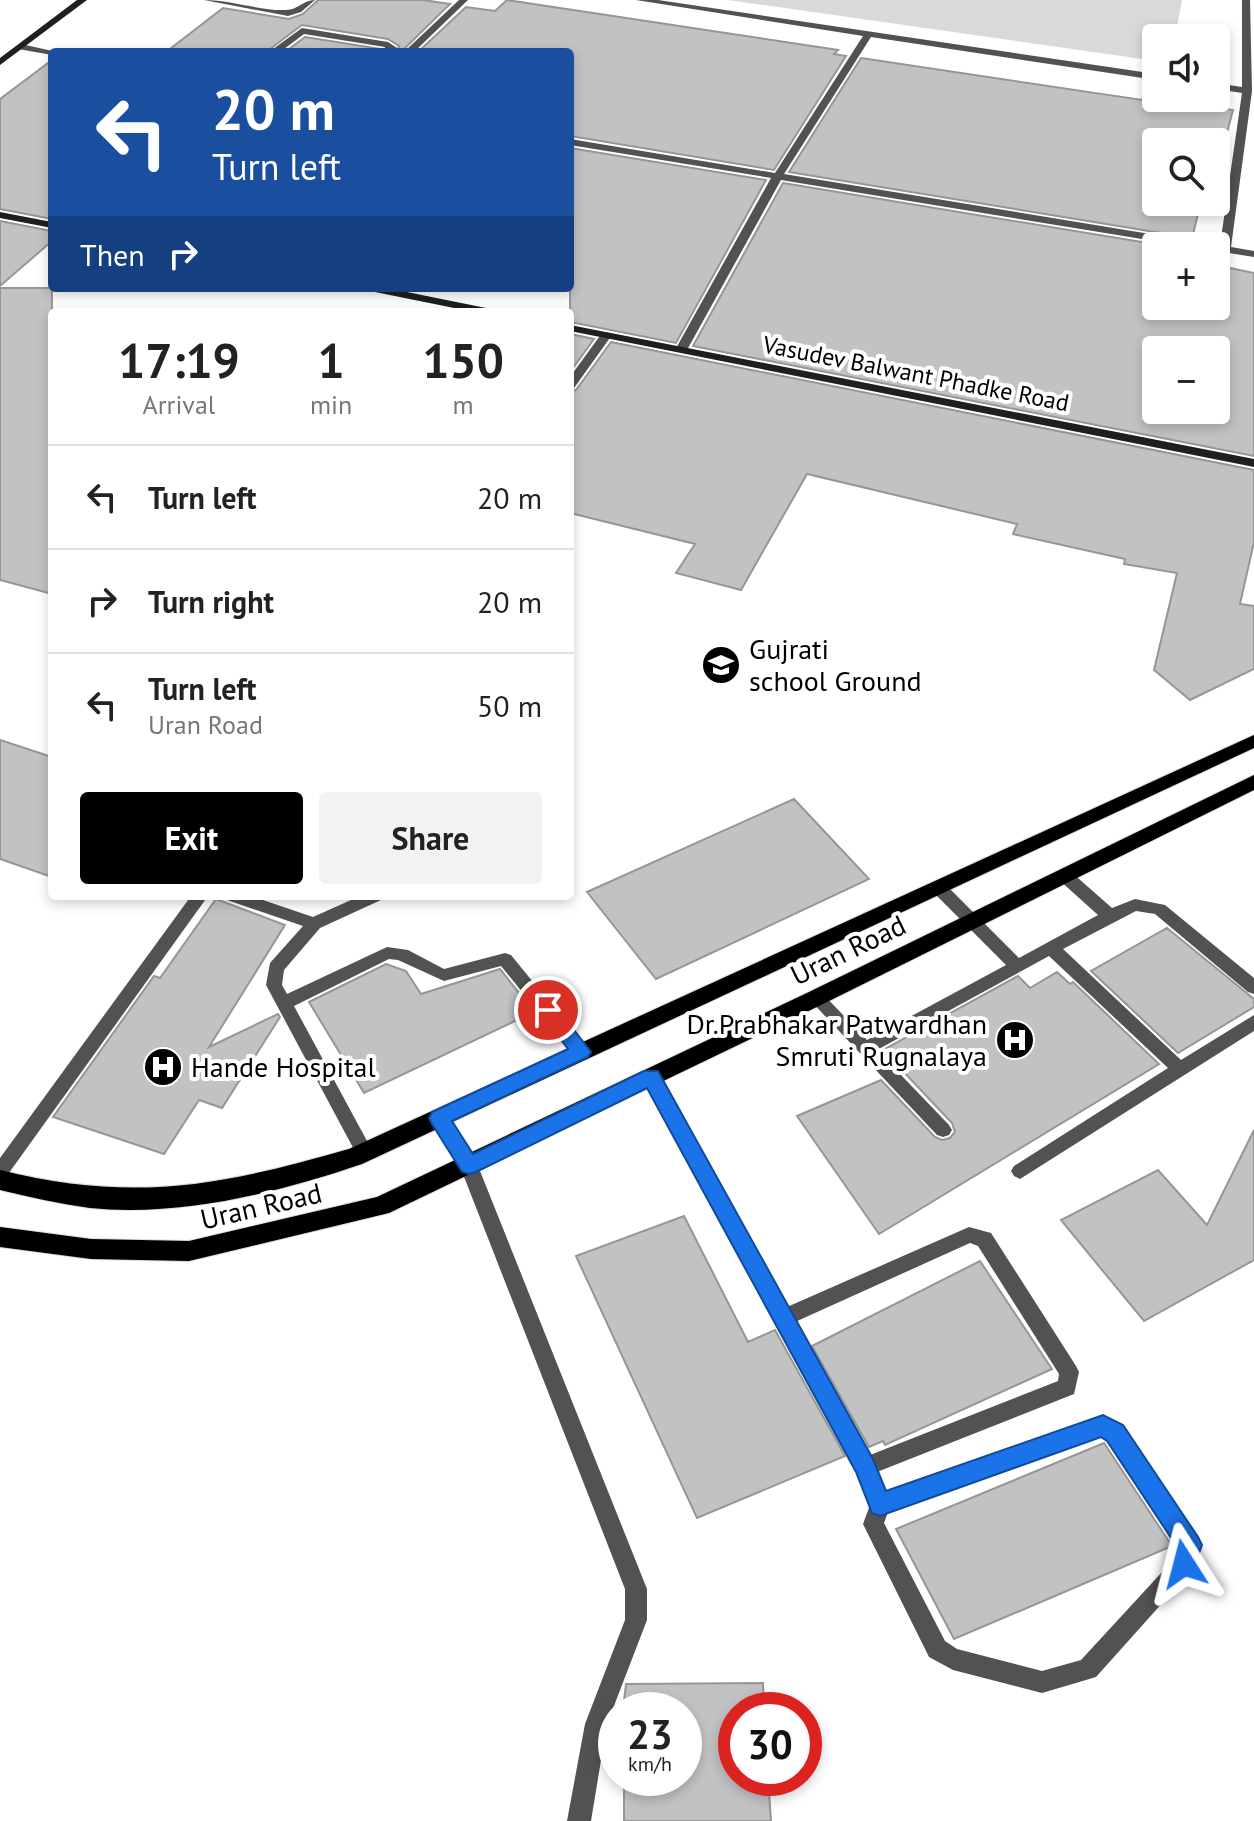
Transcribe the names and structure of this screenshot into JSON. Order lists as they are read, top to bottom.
{
  "streets": {
    "main road": ["Uran Road"],
    "street": ["Vasudev Balwant Phadke Road"]
  },
  "places": {
    "school or university": ["Gujrati school Ground"],
    "hospital": ["Dr.Prabhakar Patwardhan Smruti Rugnalaya", "Hande Hospital"]
  },
  "page": {
    "map_buttons": ["+", "−"],
    "turn": ["20 m", "Turn left"],
    "then": "Then",
    "eta": [
      "17:19",
      "Arrival",
      "1",
      "min",
      "150",
      "m"
    ],
    "list": [
      {
        "name": "Turn left",
        "value": "20 m"
      },
      {
        "name": "Turn right",
        "value": "20 m"
      },
      {
        "name": "Turn left",
        "note": "Uran Road",
        "value": "50 m"
      }
    ],
    "buttons": ["Exit", "Share"],
    "speed": "23 km/h",
    "limit": "30"
  }
}
